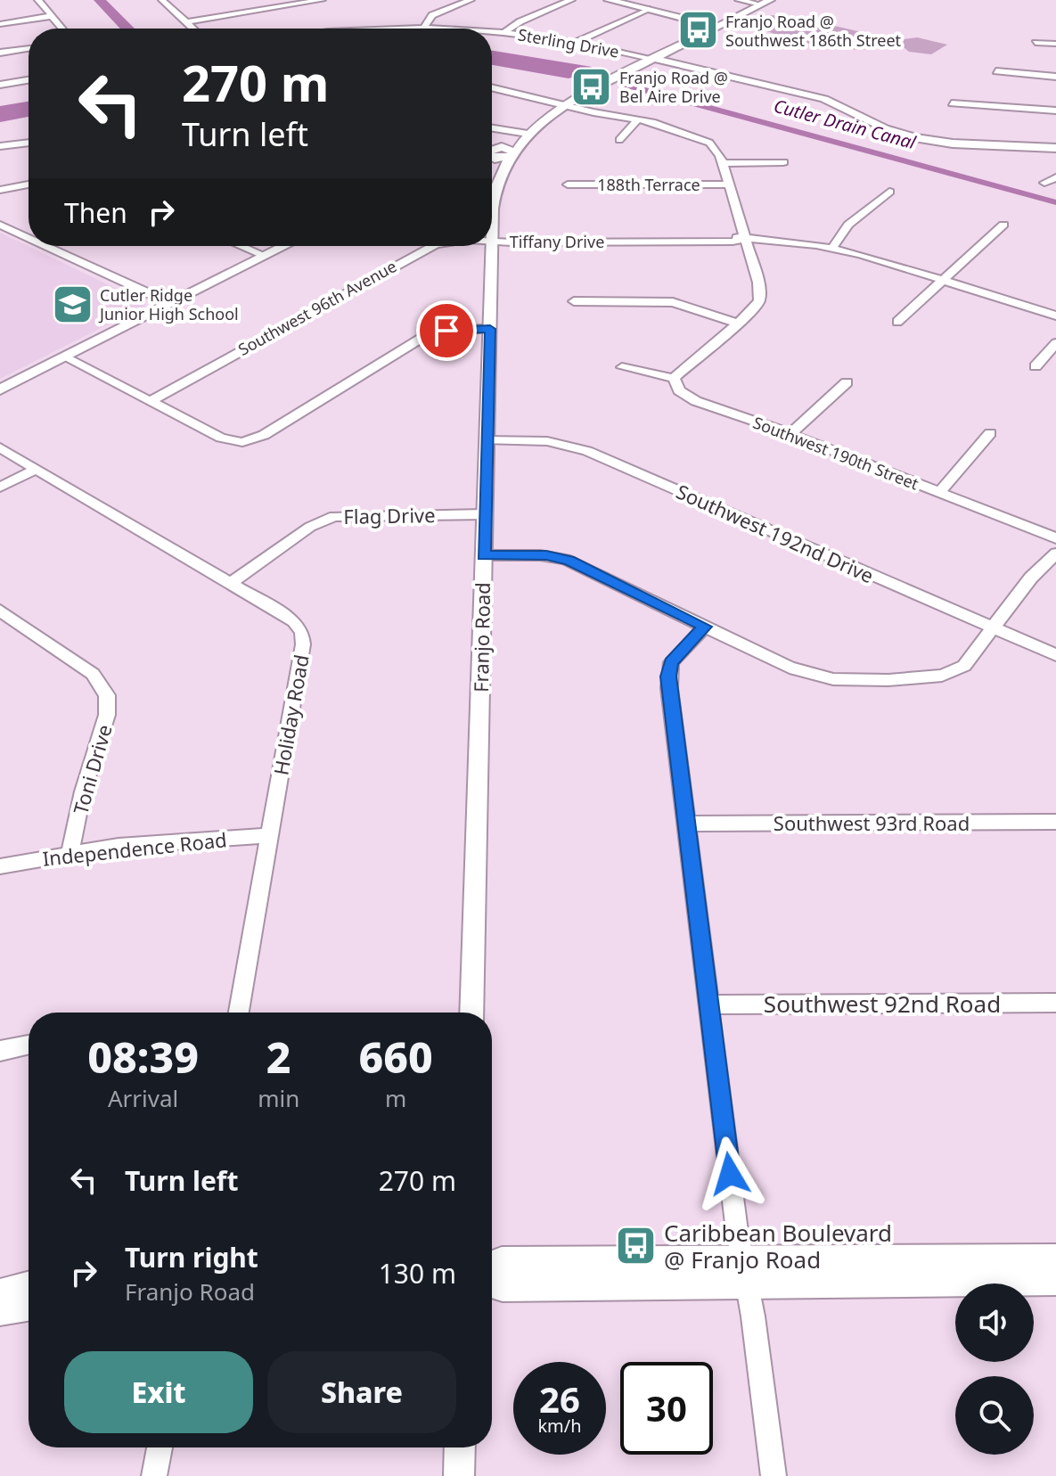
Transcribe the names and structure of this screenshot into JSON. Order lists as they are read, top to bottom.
{
  "streets": {
    "street": [
      "Sterling Drive",
      "188th Terrace",
      "Tiffany Drive",
      "Southwest 96th Avenue",
      "Southwest 190th Street",
      "Flag Drive",
      "Southwest 192nd Drive",
      "Franjo Road",
      "Holiday Road",
      "Toni Drive",
      "Southwest 93rd Road",
      "Independence Road",
      "Southwest 92nd Road"
    ]
  },
  "crossings": [
    ["Tiffany Drive", "Franjo Road"],
    ["Flag Drive", "Franjo Road"],
    ["Flag Drive", "Holiday Road"],
    ["Southwest 192nd Drive", "Franjo Road"],
    ["Holiday Road", "Independence Road"],
    ["Toni Drive", "Independence Road"]
  ],
  "water": ["Cutler Drain Canal"],
  "places": {
    "bus stop": ["Franjo Road @ Southwest 186th Street", "Franjo Road @ Bel Aire Drive", "Caribbean Boulevard @ Franjo Road"],
    "school or university": ["Cutler Ridge Junior High School"]
  },
  "page": {
    "turn": ["270 m", "Turn left"],
    "then": "Then",
    "eta": [
      "08:39",
      "Arrival",
      "2",
      "min",
      "660",
      "m"
    ],
    "list": [
      {
        "name": "Turn left",
        "value": "270 m"
      },
      {
        "name": "Turn right",
        "note": "Franjo Road",
        "value": "130 m"
      }
    ],
    "buttons": ["Exit", "Share"],
    "speed": "26 km/h",
    "limit": "30"
  }
}
